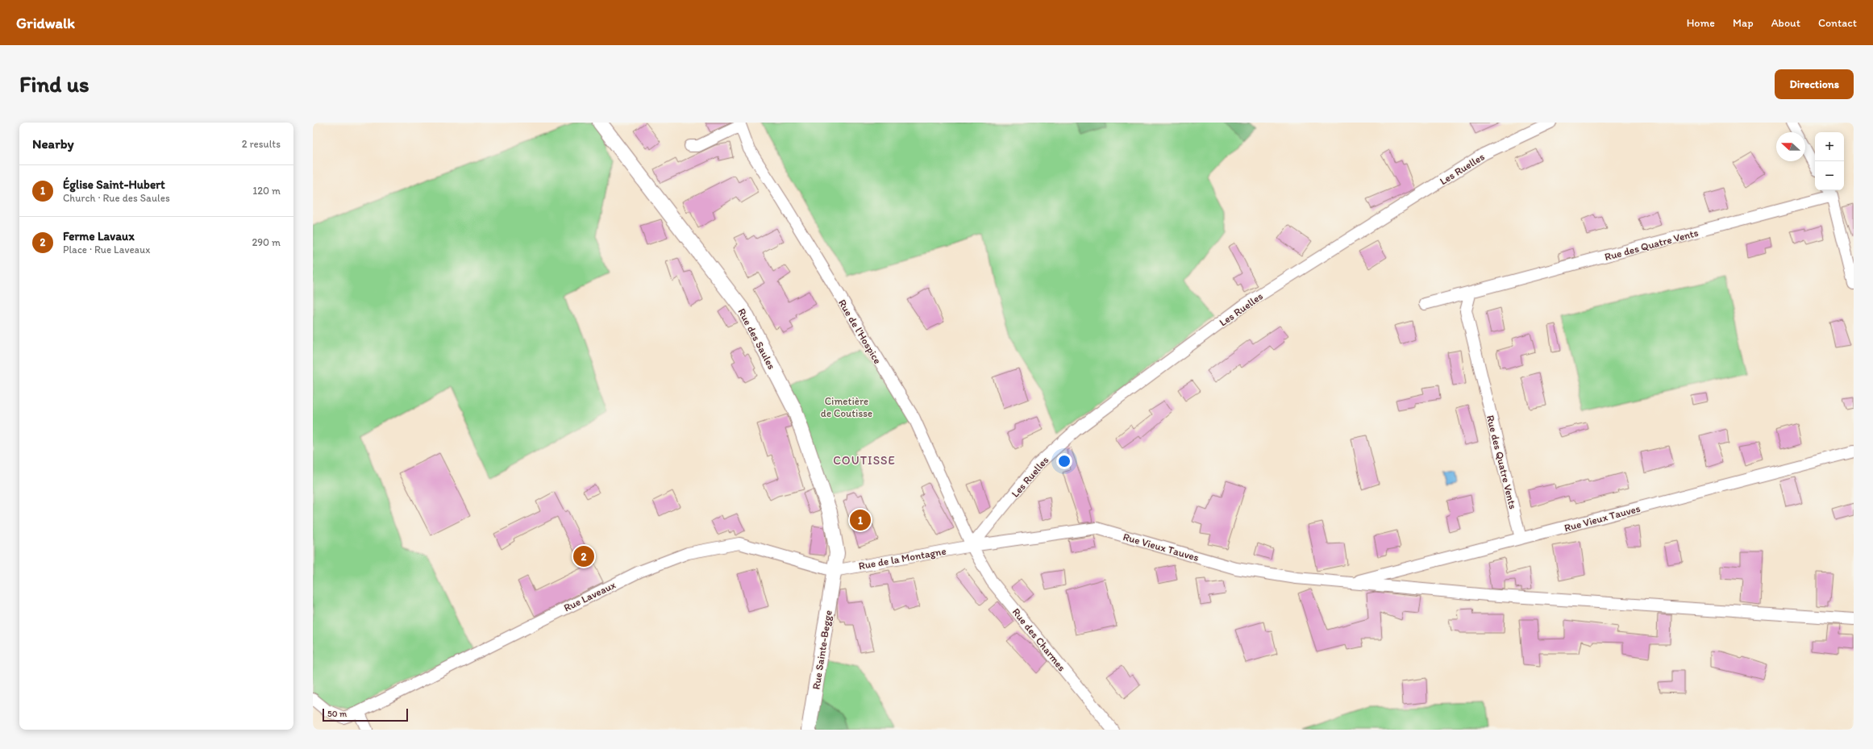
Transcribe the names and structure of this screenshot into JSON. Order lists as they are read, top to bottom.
{
  "streets": {
    "street": [
      "Les Ruelles",
      "Rue des Quatre Vents",
      "Rue de l'Hospice",
      "Rue des Saules",
      "Rue Vieux Tauves",
      "Rue de la Montagne",
      "Rue Laveaux",
      "Rue des Charmes",
      "Rue Sainte-Begge"
    ]
  },
  "crossings": [
    ["Les Ruelles", "Rue de l'Hospice"],
    ["Les Ruelles", "Rue Vieux Tauves"],
    ["Les Ruelles", "Rue de la Montagne"],
    ["Les Ruelles", "Rue des Charmes"],
    ["Rue des Quatre Vents", "Rue Vieux Tauves"],
    ["Rue de l'Hospice", "Rue Vieux Tauves"],
    ["Rue de l'Hospice", "Rue de la Montagne"],
    ["Rue de l'Hospice", "Rue des Charmes"],
    ["Rue des Saules", "Rue de la Montagne"],
    ["Rue des Saules", "Rue Laveaux"],
    ["Rue des Saules", "Rue Sainte-Begge"],
    ["Rue Vieux Tauves", "Rue de la Montagne"],
    ["Rue Vieux Tauves", "Rue des Charmes"],
    ["Rue de la Montagne", "Rue Laveaux"],
    ["Rue de la Montagne", "Rue des Charmes"],
    ["Rue de la Montagne", "Rue Sainte-Begge"],
    ["Rue Laveaux", "Rue Sainte-Begge"]
  ],
  "districts": ["COUTISSE"],
  "parks": ["Cimetière de Coutisse"],
  "scale_bar": "50 m",
  "north": "left",
  "page": {
    "header": "Gridwalk",
    "nav": [
      "Home",
      "Map",
      "About",
      "Contact"
    ],
    "buttons": "Directions",
    "title": "Find us",
    "heading": ["Nearby", "2 results"],
    "map_buttons": ["+", "−"],
    "list": [
      {
        "mark": "1",
        "name": "Église Saint-Hubert",
        "note": "Church · Rue des Saules",
        "value": "120 m"
      },
      {
        "mark": "2",
        "name": "Ferme Lavaux",
        "note": "Place · Rue Laveaux",
        "value": "290 m"
      }
    ],
    "pins": ["1", "2"],
    "scale": "50 m"
  }
}
